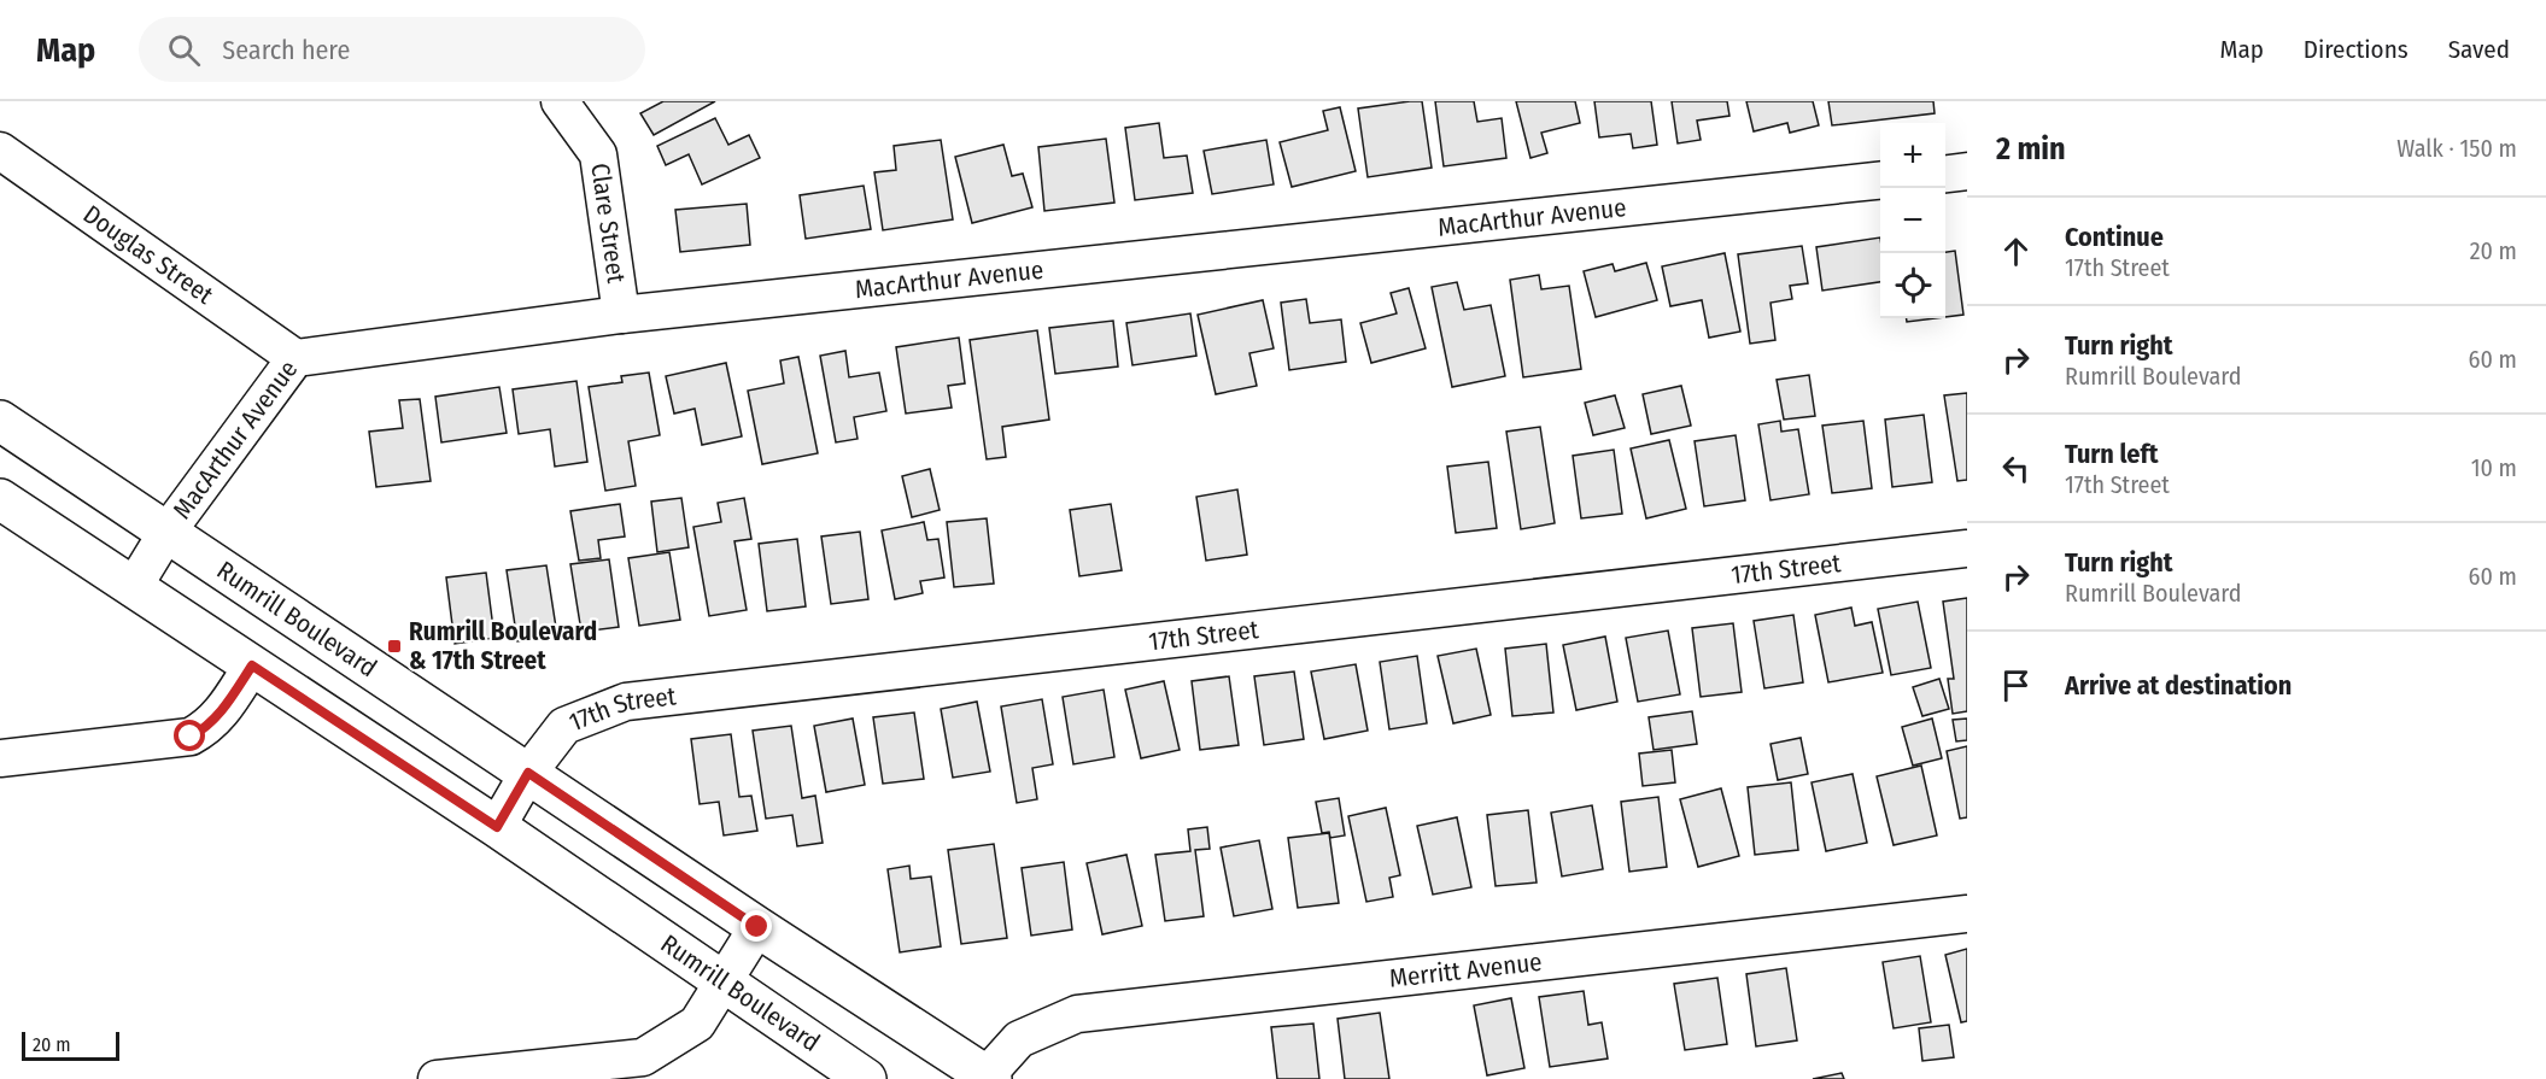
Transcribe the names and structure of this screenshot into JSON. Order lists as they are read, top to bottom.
{
  "streets": {
    "main road": ["Rumrill Boulevard"],
    "street": [
      "MacArthur Avenue",
      "Clare Street",
      "Douglas Street",
      "17th Street",
      "Merritt Avenue"
    ]
  },
  "crossings": [
    ["MacArthur Avenue", "Clare Street"],
    ["MacArthur Avenue", "Douglas Street"],
    ["MacArthur Avenue", "Rumrill Boulevard"],
    ["17th Street", "Rumrill Boulevard"],
    ["Rumrill Boulevard", "Merritt Avenue"]
  ],
  "places": {
    "transit": ["Rumrill Boulevard & 17th Street"]
  },
  "scale_bar": "20 m",
  "page": {
    "header": "Map",
    "search": "Search here",
    "nav": ["Map", "Directions", "Saved"],
    "heading": ["2 min", "Walk · 150 m"],
    "map_buttons": ["+", "−"],
    "list": [
      ["Continue", "17th Street", "20 m"],
      ["Turn right", "Rumrill Boulevard", "60 m"],
      ["Turn left", "17th Street", "10 m"],
      ["Turn right", "Rumrill Boulevard", "60 m"],
      "Arrive at destination"
    ],
    "scale": "20 m"
  }
}
